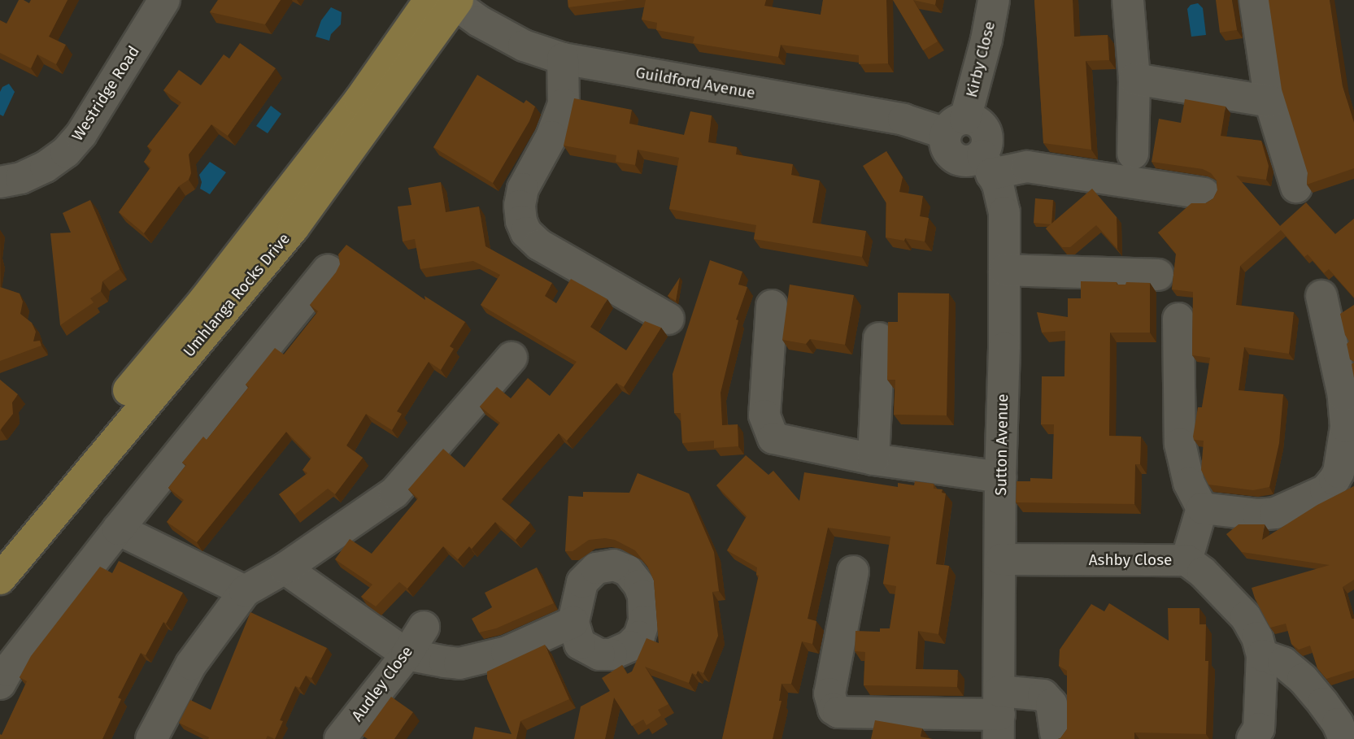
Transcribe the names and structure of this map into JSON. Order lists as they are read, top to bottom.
{
  "streets": {
    "main road": ["Umhlanga Rocks Drive"],
    "street": [
      "Kirby Close",
      "Guildford Avenue",
      "Westridge Road",
      "Sutton Avenue",
      "Ashby Close",
      "Audley Close"
    ]
  },
  "crossings": [
    ["Kirby Close", "Guildford Avenue"],
    ["Guildford Avenue", "Umhlanga Rocks Drive"],
    ["Guildford Avenue", "Sutton Avenue"],
    ["Sutton Avenue", "Ashby Close"]
  ]
}
